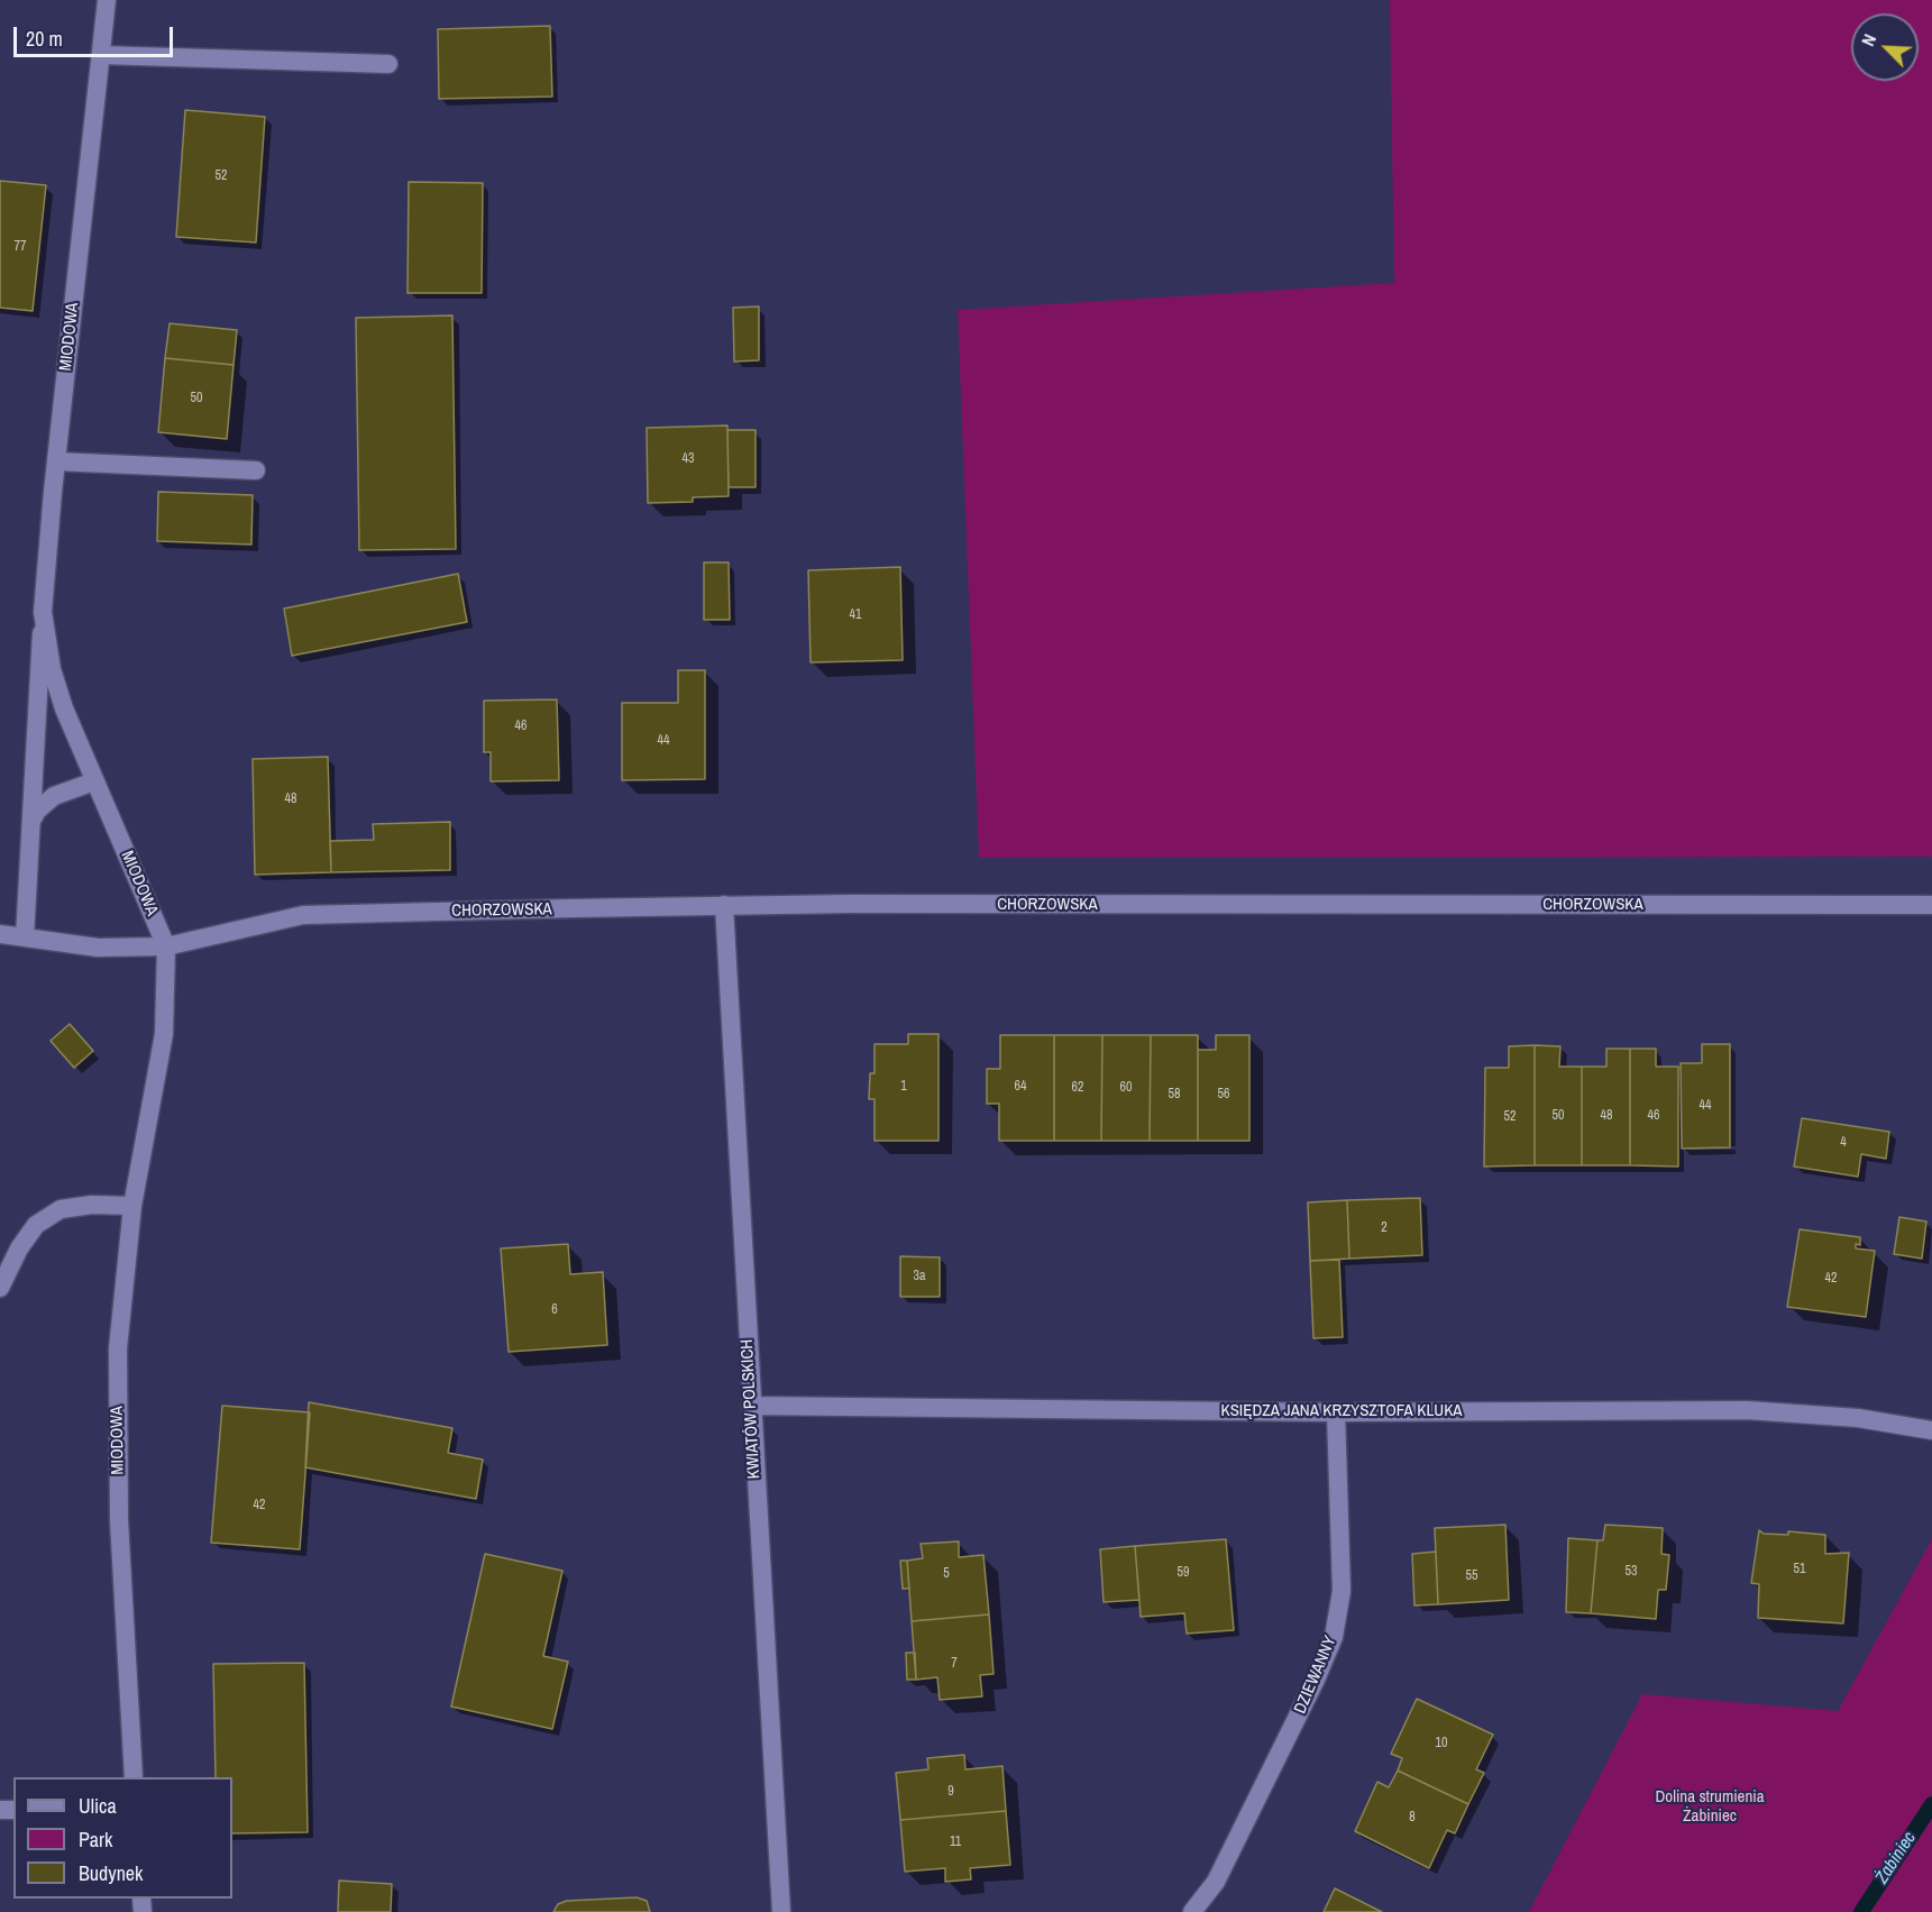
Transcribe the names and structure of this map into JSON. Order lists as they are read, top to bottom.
{
  "streets": {
    "street": [
      "MIODOWA",
      "CHORZOWSKA",
      "KWIATÓW POLSKICH",
      "KSIĘDZA JANA KRZYSZTOFA KLUKA",
      "DZIEWANNY"
    ]
  },
  "crossings": [
    ["MIODOWA", "CHORZOWSKA"],
    ["CHORZOWSKA", "KWIATÓW POLSKICH"],
    ["KWIATÓW POLSKICH", "KSIĘDZA JANA KRZYSZTOFA KLUKA"],
    ["KSIĘDZA JANA KRZYSZTOFA KLUKA", "DZIEWANNY"]
  ],
  "water": ["Żabiniec"],
  "parks": ["Dolina strumienia Żabiniec"],
  "house_numbers": [
    "52",
    "77",
    "50",
    "43",
    "41",
    "46",
    "44",
    "48",
    "1",
    "64",
    "62",
    "60",
    "58",
    "56",
    "44",
    "50",
    "48",
    "46",
    "52",
    "4",
    "2",
    "3a",
    "42",
    "6",
    "42",
    "51",
    "53",
    "59",
    "5",
    "55",
    "7",
    "10",
    "9",
    "8",
    "11"
  ],
  "legend": ["Ulica", "Park", "Budynek"],
  "scale_bar": "20 m",
  "north": "top left"
}
